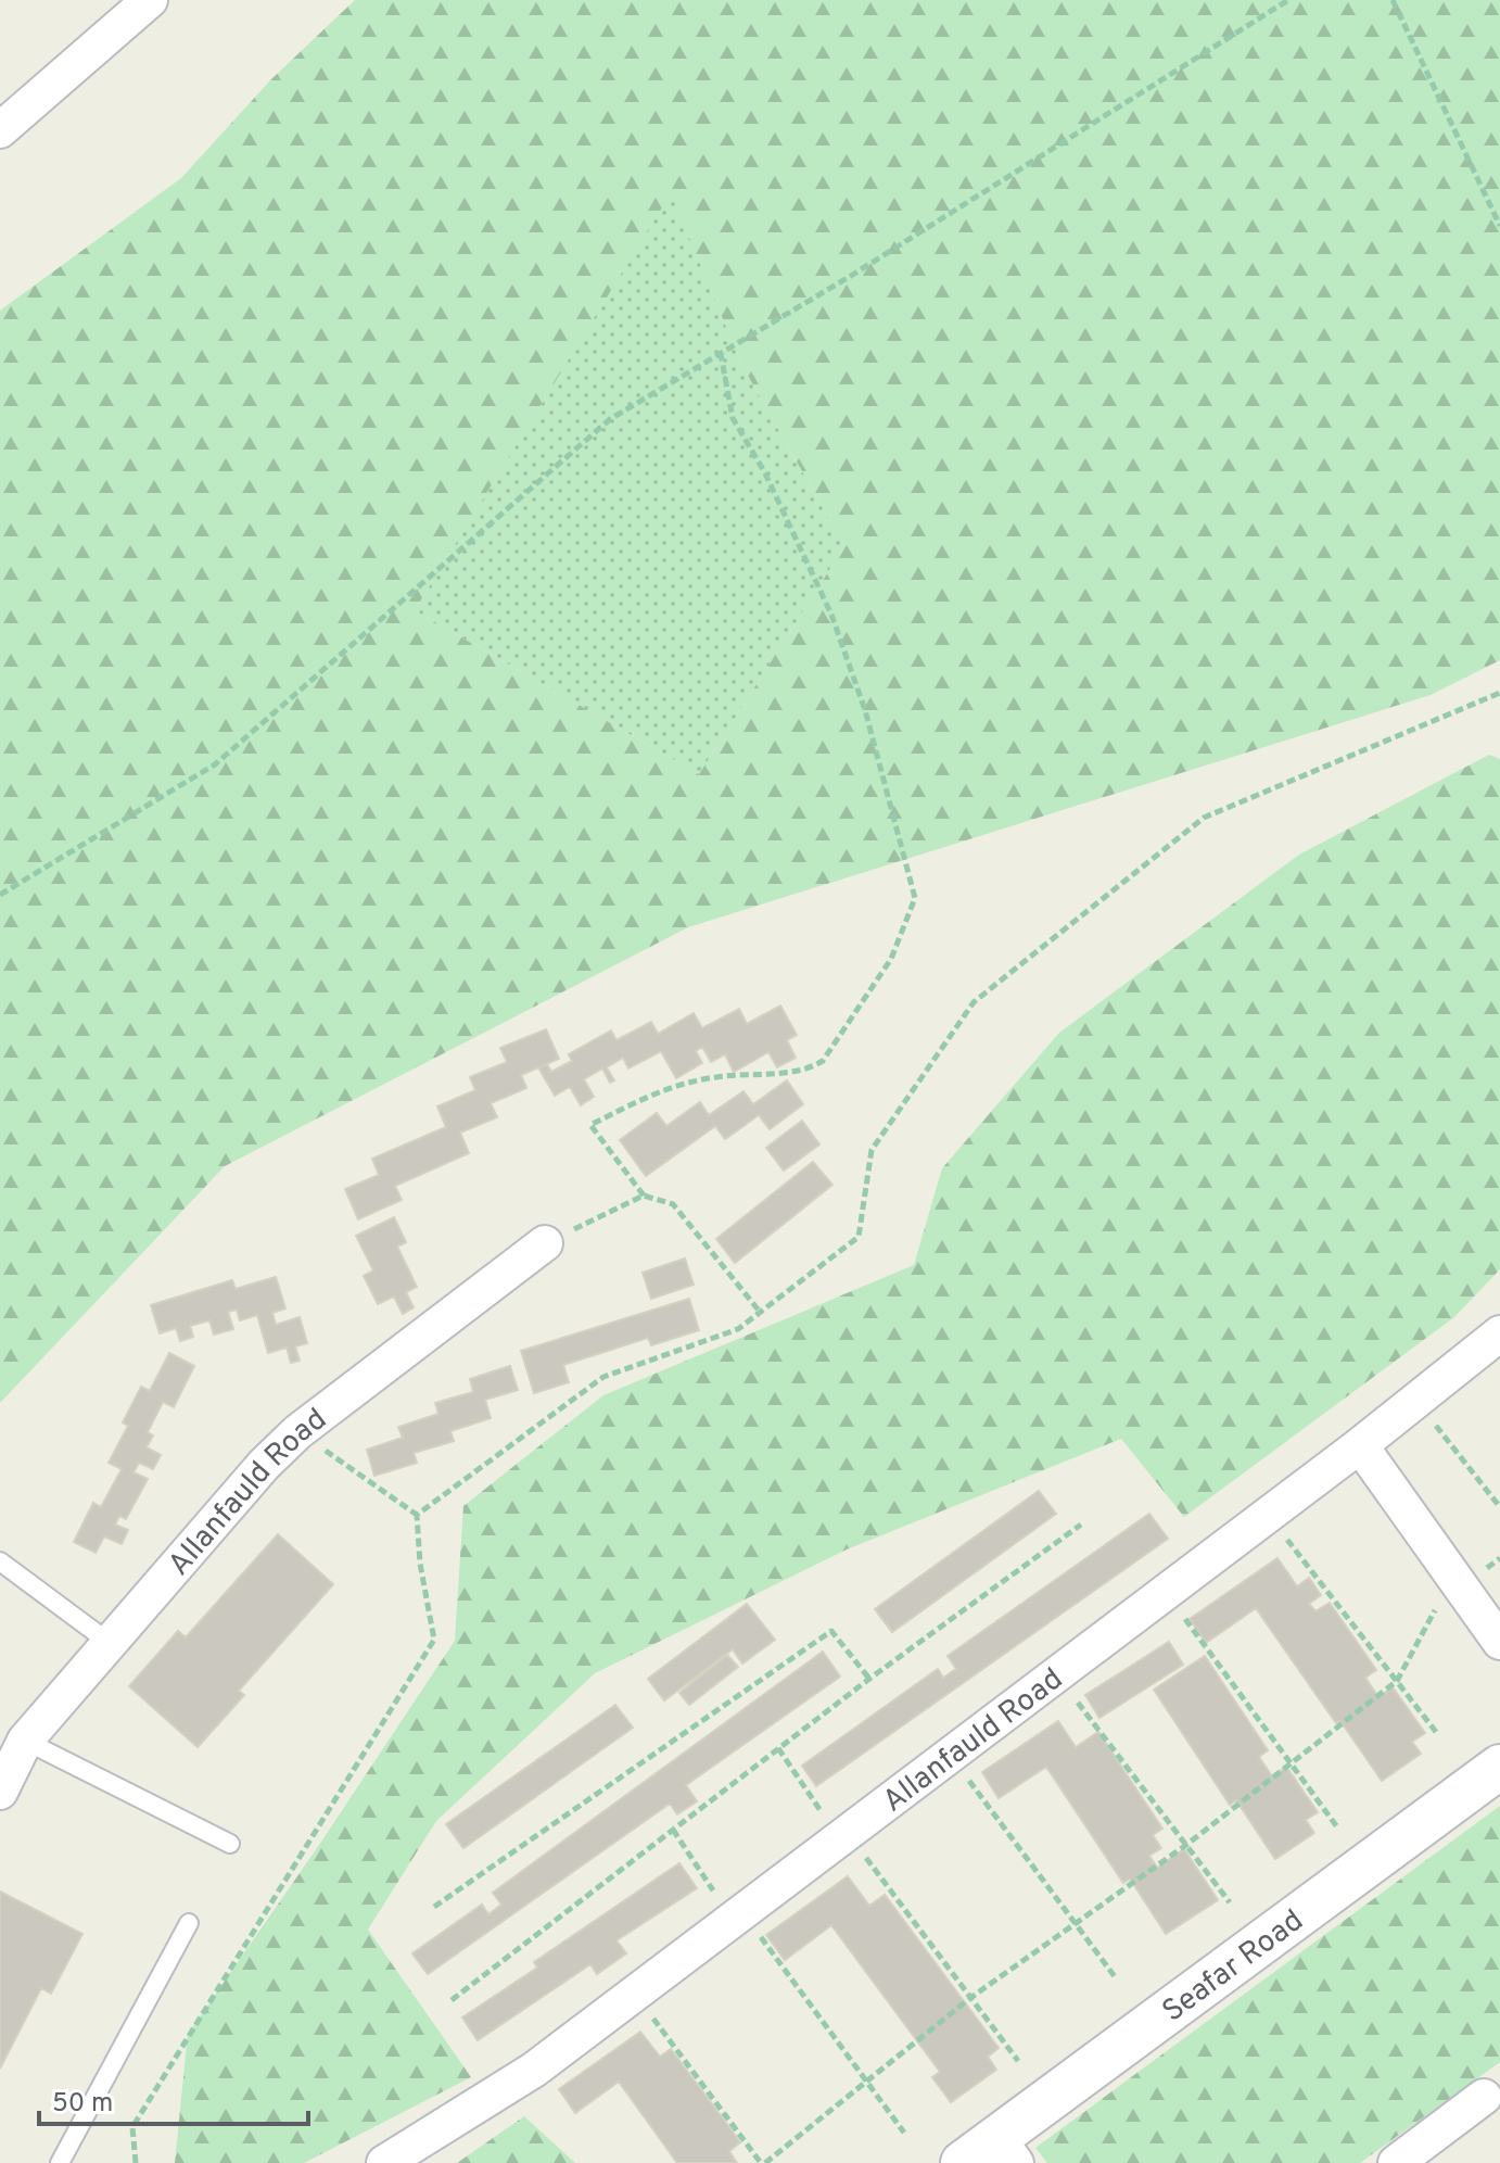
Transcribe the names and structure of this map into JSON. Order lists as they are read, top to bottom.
{
  "streets": {
    "street": ["Allanfauld Road", "Seafar Road"]
  },
  "scale_bar": "50 m"
}
